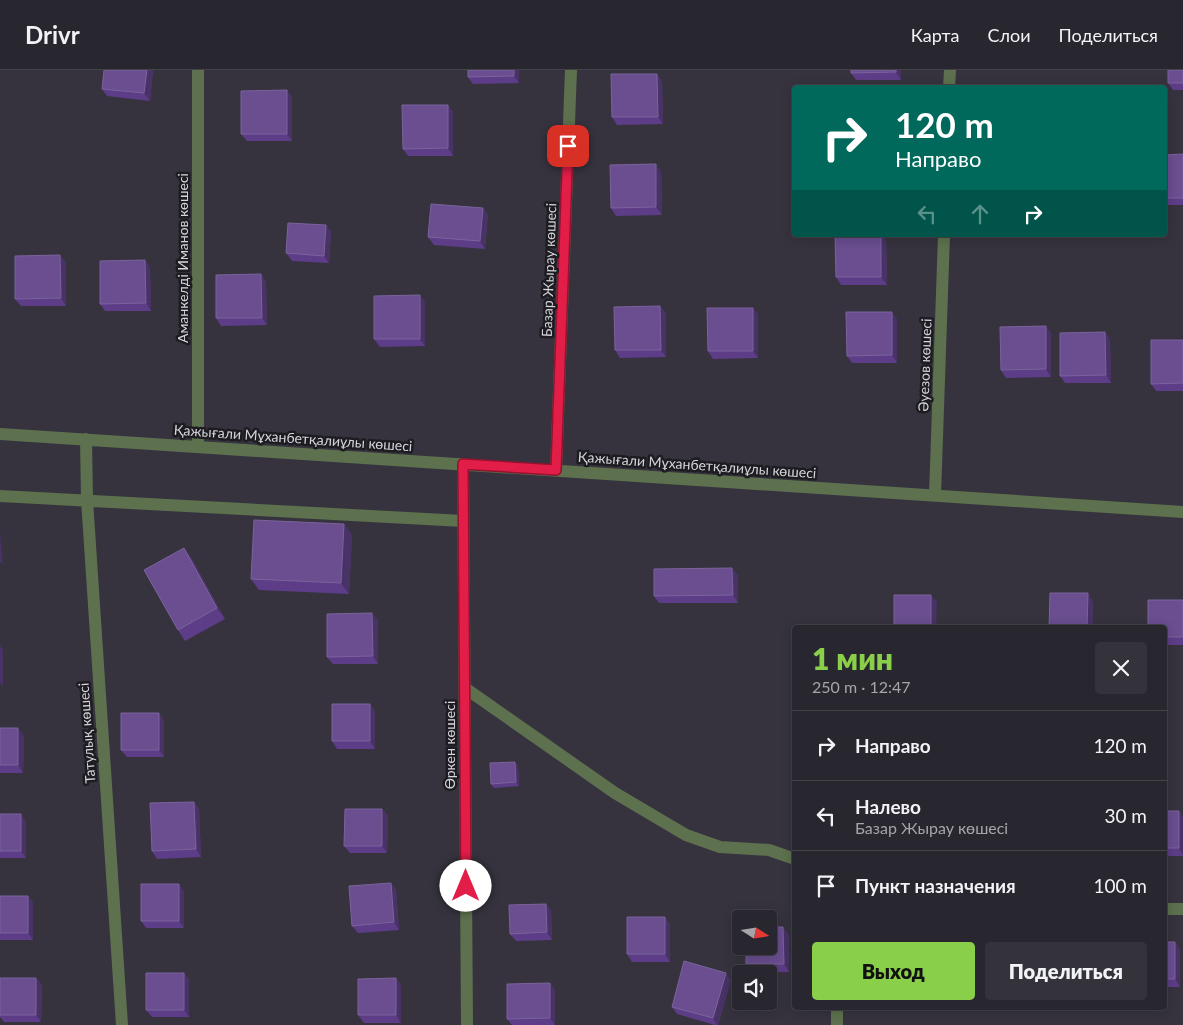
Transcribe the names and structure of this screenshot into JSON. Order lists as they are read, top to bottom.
{
  "streets": {
    "street": [
      "Аманкелді Иманов көшесі",
      "Базар Жырау көшесі",
      "Әуезов көшесі",
      "Қажығали Мұханбетқалиұлы көшесі",
      "Татулық көшесі",
      "Өркен көшесі"
    ]
  },
  "crossings": [
    ["Аманкелді Иманов көшесі", "Қажығали Мұханбетқалиұлы көшесі"],
    ["Базар Жырау көшесі", "Қажығали Мұханбетқалиұлы көшесі"],
    ["Әуезов көшесі", "Қажығали Мұханбетқалиұлы көшесі"],
    ["Қажығали Мұханбетқалиұлы көшесі", "Татулық көшесі"],
    ["Қажығали Мұханбетқалиұлы көшесі", "Өркен көшесі"]
  ],
  "north": "right",
  "page": {
    "header": "Drivr",
    "nav": ["Карта", "Слои", "Поделиться"],
    "turn": ["120 m", "Направо"],
    "heading": ["1 мин", "250 m · 12:47"],
    "list": [
      {
        "name": "Направо",
        "value": "120 m"
      },
      {
        "name": "Налево",
        "note": "Базар Жырау көшесі",
        "value": "30 m"
      },
      {
        "name": "Пункт назначения",
        "value": "100 m"
      }
    ],
    "buttons": ["Выход", "Поделиться"]
  }
}
